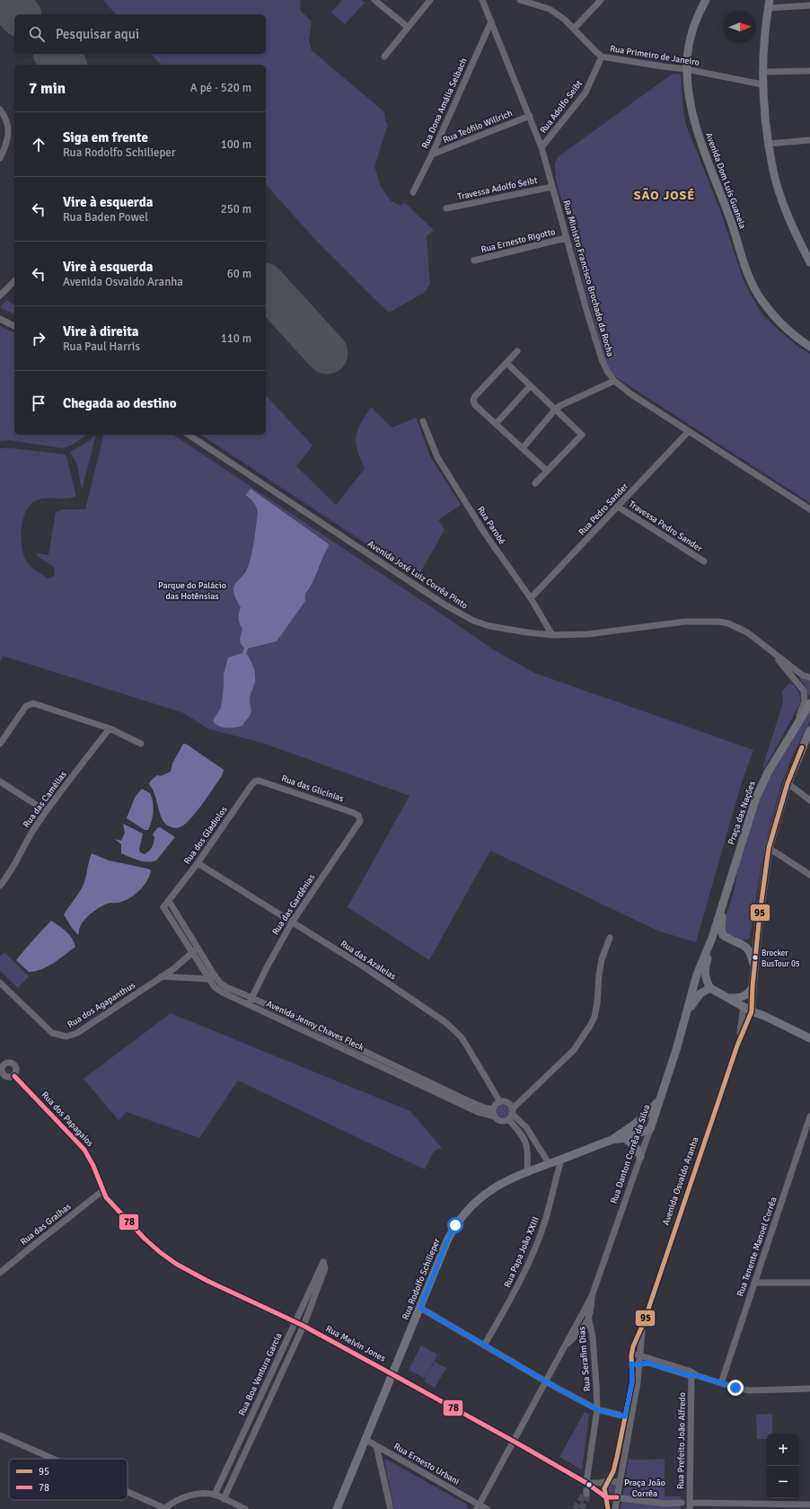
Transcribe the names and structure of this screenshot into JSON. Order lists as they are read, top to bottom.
{
  "streets": {
    "main road": [
      "Avenida Dom Luís Guanela",
      "Praça das Nações",
      "Rua Danton Corrêa da Silva",
      "Avenida Osvaldo Aranha",
      "Rua Rodolfo Schilieper"
    ],
    "street": [
      "Rua Primeiro de Janeiro",
      "Rua Dona Amália Selbach",
      "Rua Adolfo Seibt",
      "Rua Teófilo Willrich",
      "Travessa Adolfo Seibt",
      "Rua Ernesto Rigotto",
      "Rua Ministro Francisco Brochado da Rocha",
      "Rua Pedro Sander",
      "Rua Parobé",
      "Travessa Pedro Sander",
      "Avenida José Luiz Corrêa Pinto",
      "Rua das Glicínias",
      "Rua das Camélias",
      "Rua dos Gladiolos",
      "Rua das Gardênias",
      "Rua das Azaleias",
      "Rua dos Agapanthus",
      "Avenida Jenny Chaves Fleck",
      "Rua dos Papagaios",
      "Rua das Gralhas",
      "Rua Tenente Manoel Corrêa",
      "Rua Papa João XXIII",
      "Rua Melvin Jones",
      "Rua Serafim Dias",
      "Rua Boa Ventura Garcia",
      "Rua Prefeito João Alfredo",
      "Rua Ernesto Urbani"
    ]
  },
  "crossings": [
    ["Rua Primeiro de Janeiro", "Rua Adolfo Seibt"],
    ["Rua Primeiro de Janeiro", "Avenida Dom Luís Guanela"],
    ["Rua Dona Amália Selbach", "Rua Teófilo Willrich"],
    ["Rua Dona Amália Selbach", "Rua Ministro Francisco Brochado da Rocha"],
    ["Rua Adolfo Seibt", "Rua Ministro Francisco Brochado da Rocha"],
    ["Rua Teófilo Willrich", "Rua Ministro Francisco Brochado da Rocha"],
    ["Travessa Adolfo Seibt", "Rua Ministro Francisco Brochado da Rocha"],
    ["Rua Ernesto Rigotto", "Rua Ministro Francisco Brochado da Rocha"],
    ["Rua Ministro Francisco Brochado da Rocha", "Rua Pedro Sander"],
    ["Rua Pedro Sander", "Rua Parobé"],
    ["Rua Pedro Sander", "Travessa Pedro Sander"],
    ["Rua Parobé", "Avenida José Luiz Corrêa Pinto"],
    ["Avenida José Luiz Corrêa Pinto", "Praça das Nações"],
    ["Rua das Glicínias", "Rua dos Gladiolos"],
    ["Rua das Glicínias", "Rua das Gardênias"],
    ["Praça das Nações", "Rua Danton Corrêa da Silva"],
    ["Praça das Nações", "Avenida Osvaldo Aranha"],
    ["Rua dos Gladiolos", "Rua das Azaleias"],
    ["Rua dos Gladiolos", "Avenida Jenny Chaves Fleck"],
    ["Rua das Gardênias", "Rua das Azaleias"],
    ["Rua das Gardênias", "Avenida Jenny Chaves Fleck"],
    ["Rua das Azaleias", "Avenida Jenny Chaves Fleck"],
    ["Rua dos Agapanthus", "Avenida Jenny Chaves Fleck"],
    ["Rua dos Papagaios", "Rua das Gralhas"],
    ["Rua dos Papagaios", "Rua Melvin Jones"],
    ["Rua Danton Corrêa da Silva", "Avenida Osvaldo Aranha"],
    ["Rua Danton Corrêa da Silva", "Rua Rodolfo Schilieper"],
    ["Rua Danton Corrêa da Silva", "Rua Melvin Jones"],
    ["Rua Danton Corrêa da Silva", "Rua Serafim Dias"],
    ["Rua Danton Corrêa da Silva", "Rua Ernesto Urbani"],
    ["Avenida Osvaldo Aranha", "Rua Melvin Jones"],
    ["Rua Papa João XXIII", "Rua Rodolfo Schilieper"],
    ["Rua Rodolfo Schilieper", "Rua Melvin Jones"],
    ["Rua Rodolfo Schilieper", "Rua Ernesto Urbani"],
    ["Rua Melvin Jones", "Rua Serafim Dias"],
    ["Rua Melvin Jones", "Rua Boa Ventura Garcia"]
  ],
  "districts": ["SÃO JOSÉ"],
  "parks": ["Parque do Palácio das Hotênsias", "Praça João Corrêa"],
  "places": ["Brocker BusTour 05"],
  "lines": ["transit line 95", "transit line 78"],
  "legend": ["95", "78"],
  "north": "right",
  "page": {
    "search": "Pesquisar aqui",
    "heading": ["7 min", "A pé · 520 m"],
    "list": [
      ["Siga em frente", "Rua Rodolfo Schilieper", "100 m"],
      ["Vire à esquerda", "Rua Baden Powel", "250 m"],
      ["Vire à esquerda", "Avenida Osvaldo Aranha", "60 m"],
      ["Vire à direita", "Rua Paul Harris", "110 m"],
      "Chegada ao destino"
    ],
    "map_buttons": ["+", "−"]
  }
}
